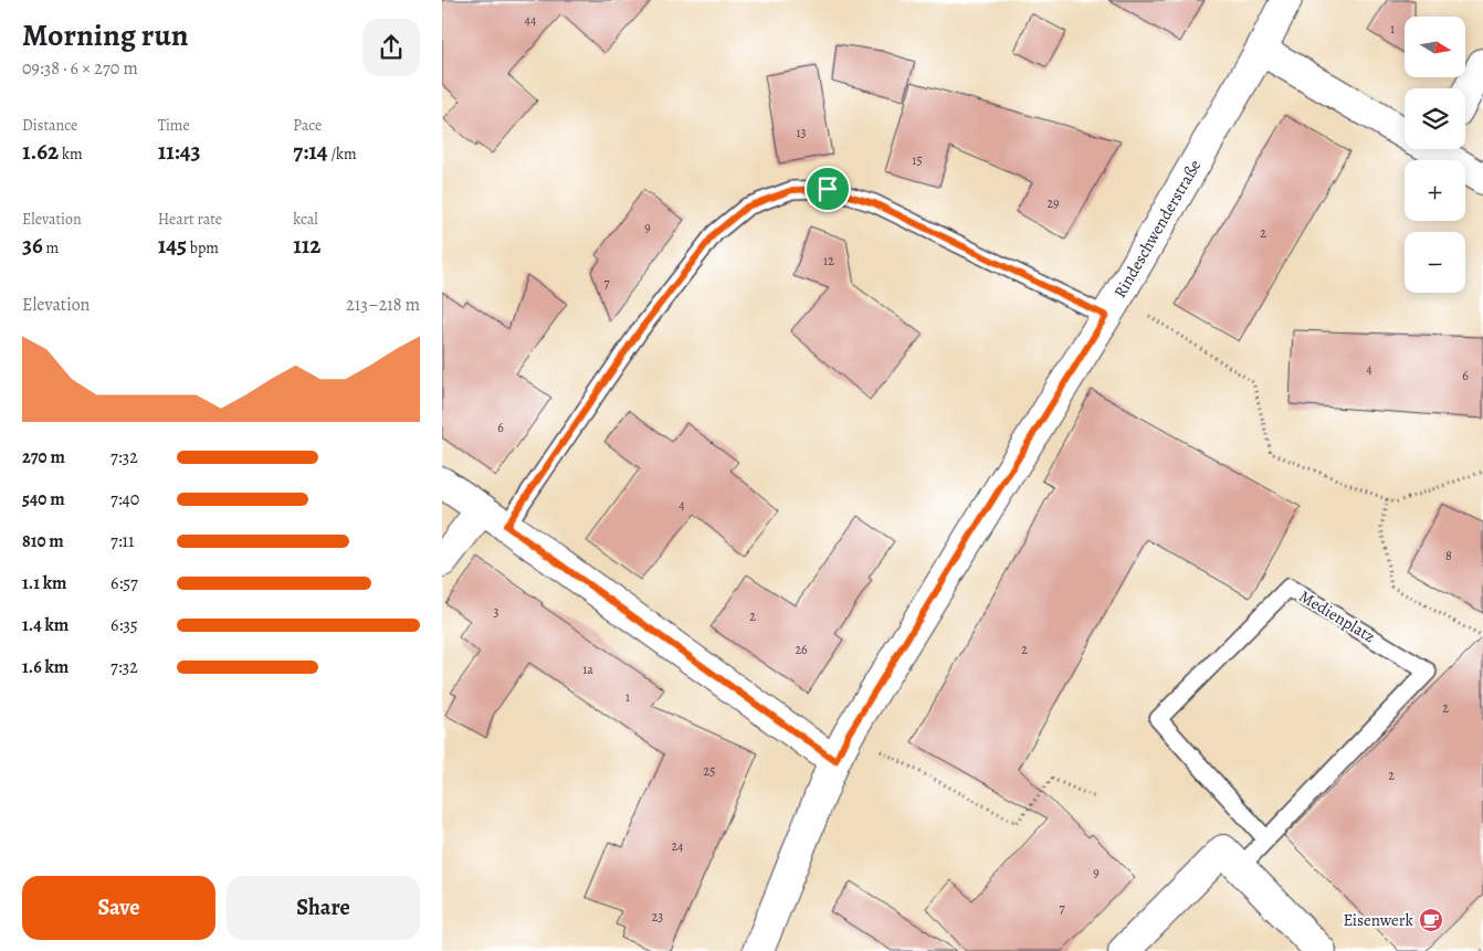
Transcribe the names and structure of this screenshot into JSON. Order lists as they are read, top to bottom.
{
  "streets": {
    "street": ["Rindeschwenderstraße"],
    "lane": ["Medienplatz"]
  },
  "places": {
    "cafe": ["Eisenwerk"]
  },
  "house_numbers": [
    "44",
    "1",
    "13",
    "15",
    "29",
    "9",
    "2",
    "12",
    "7",
    "4",
    "6",
    "6",
    "4",
    "8",
    "3",
    "2",
    "26",
    "2",
    "1a",
    "1",
    "2",
    "25",
    "2",
    "24",
    "9",
    "7",
    "23"
  ],
  "north": "right",
  "page": {
    "heading": ["Morning run", "09:38 · 6 × 270 m"],
    "map_buttons": ["+", "−"],
    "stats": [
      ["Distance", "1.62 km"],
      ["Time", "11:43"],
      ["Pace", "7:14 /km"],
      ["Elevation", "36 m"],
      ["Heart rate", "145 bpm"],
      ["kcal", "112"]
    ],
    "chart": ["Elevation", "213–218 m"],
    "list": [
      {
        "name": "270 m",
        "note": "7:32"
      },
      {
        "name": "540 m",
        "note": "7:40"
      },
      {
        "name": "810 m",
        "note": "7:11"
      },
      {
        "name": "1.1 km",
        "note": "6:57"
      },
      {
        "name": "1.4 km",
        "note": "6:35"
      },
      {
        "name": "1.6 km",
        "note": "7:32"
      }
    ],
    "buttons": ["Save", "Share"]
  }
}
